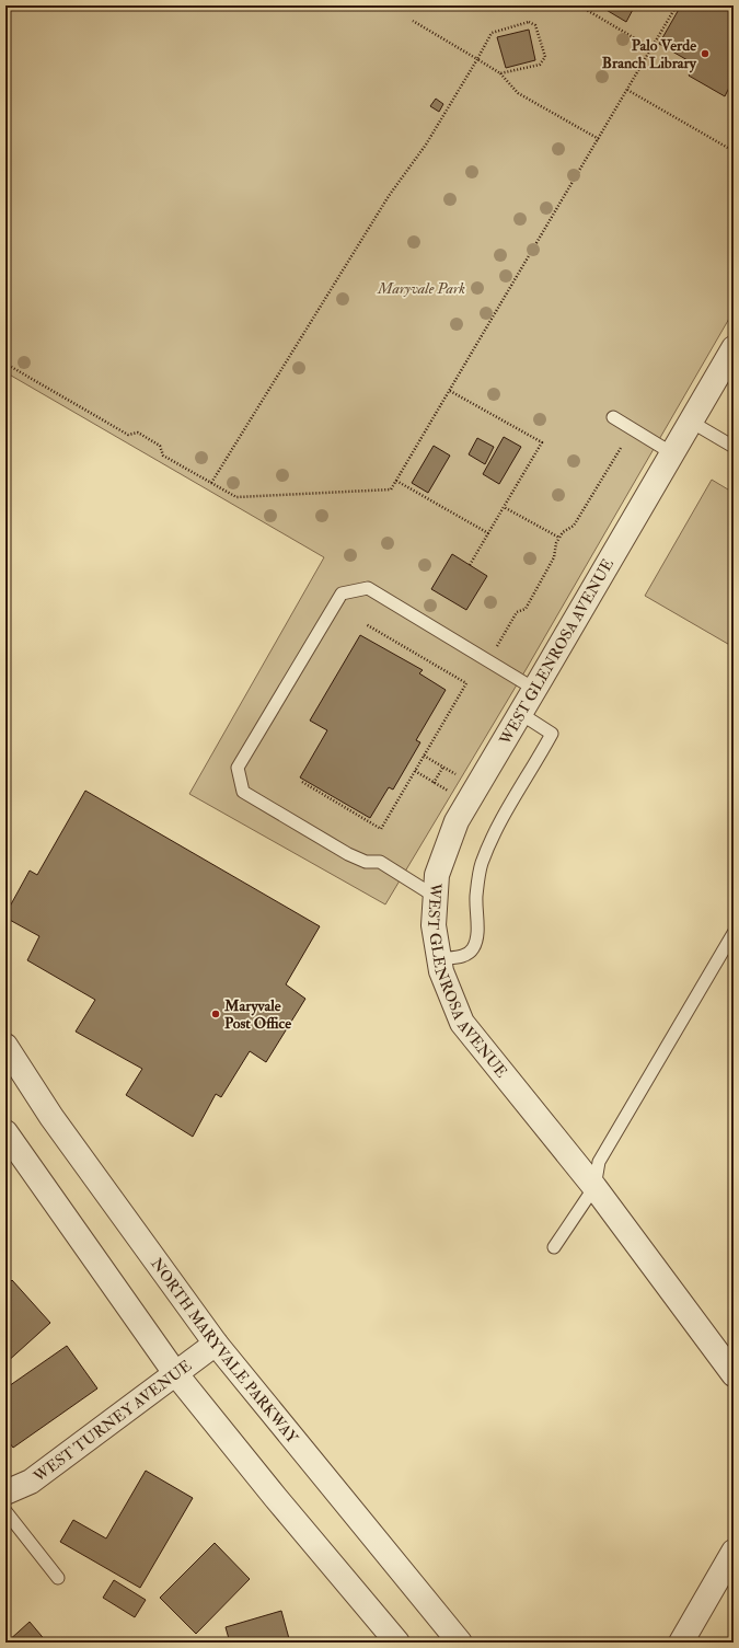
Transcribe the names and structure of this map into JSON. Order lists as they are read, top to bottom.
{
  "streets": {
    "street": ["WEST GLENROSA AVENUE", "NORTH MARYVALE PARKWAY", "WEST TURNEY AVENUE"]
  },
  "crossings": [
    ["NORTH MARYVALE PARKWAY", "WEST TURNEY AVENUE"]
  ],
  "parks": ["Maryvale Park"],
  "places": ["Palo Verde Branch Library", "Maryvale Post Office"]
}
